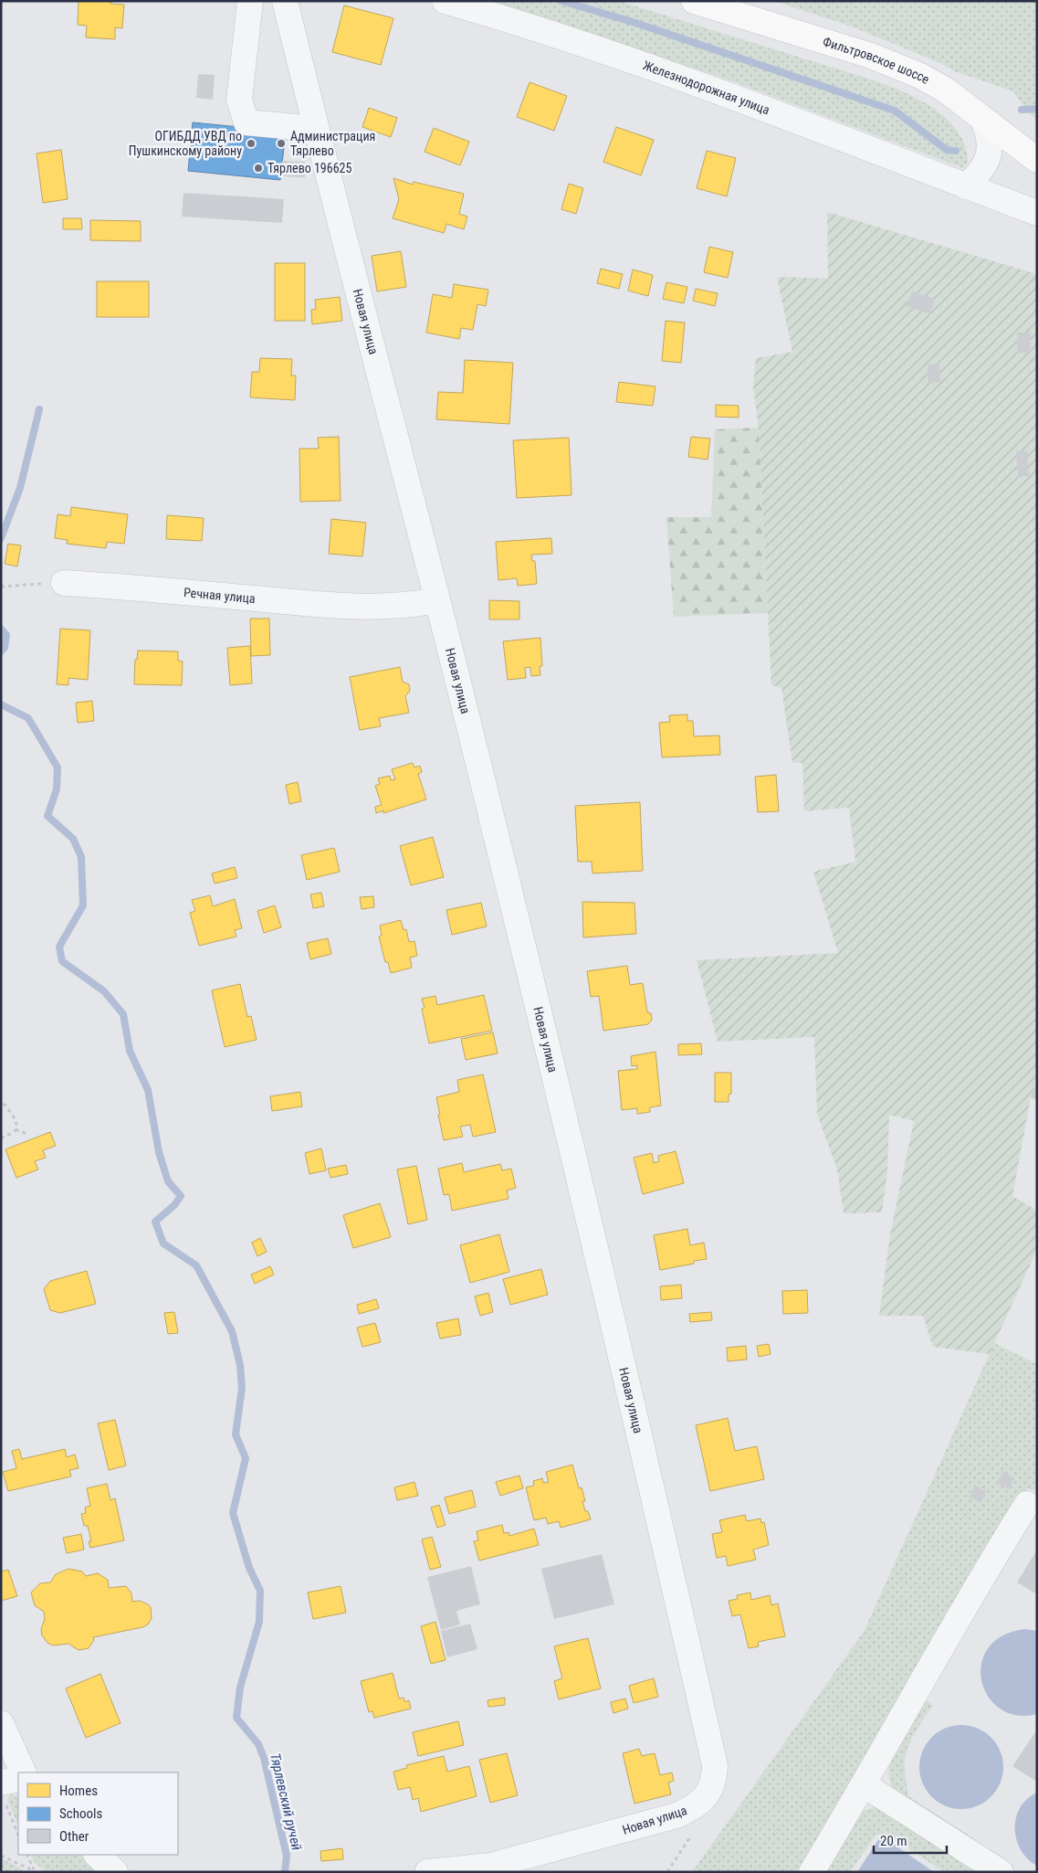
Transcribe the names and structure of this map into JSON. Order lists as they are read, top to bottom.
{
  "streets": {
    "main road": ["Фильтровское шоссе"],
    "street": ["Железнодорожная улица", "Новая улица", "Речная улица"]
  },
  "crossings": [
    ["Новая улица", "Речная улица"]
  ],
  "water": ["Тярлевский ручей"],
  "places": ["ОГИБДД УВД по Пушкинскому району", "Администрация Тярлево", "Тярлево 196625"],
  "legend": ["Homes", "Schools", "Other"],
  "scale_bar": "20 m"
}
